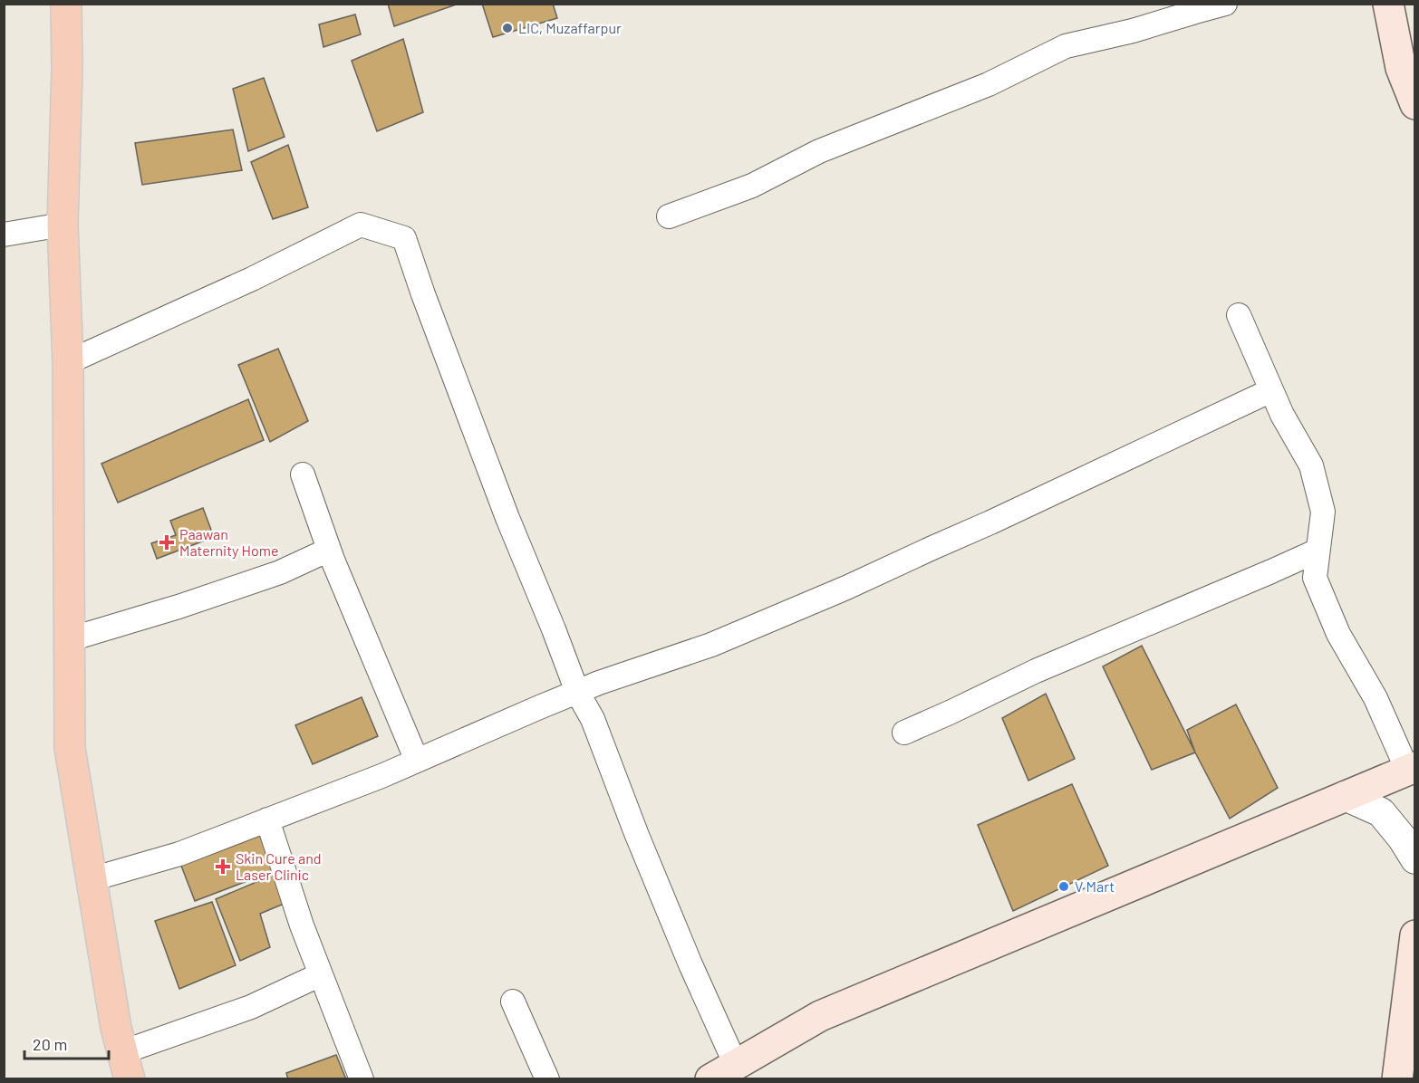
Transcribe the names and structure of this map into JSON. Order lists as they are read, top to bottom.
{
  "places": {
    "other": ["LIC, Muzaffarpur", "V Mart"],
    "health": ["Paawan Maternity Home", "Skin Cure and Laser Clinic"]
  },
  "scale_bar": "20 m"
}
